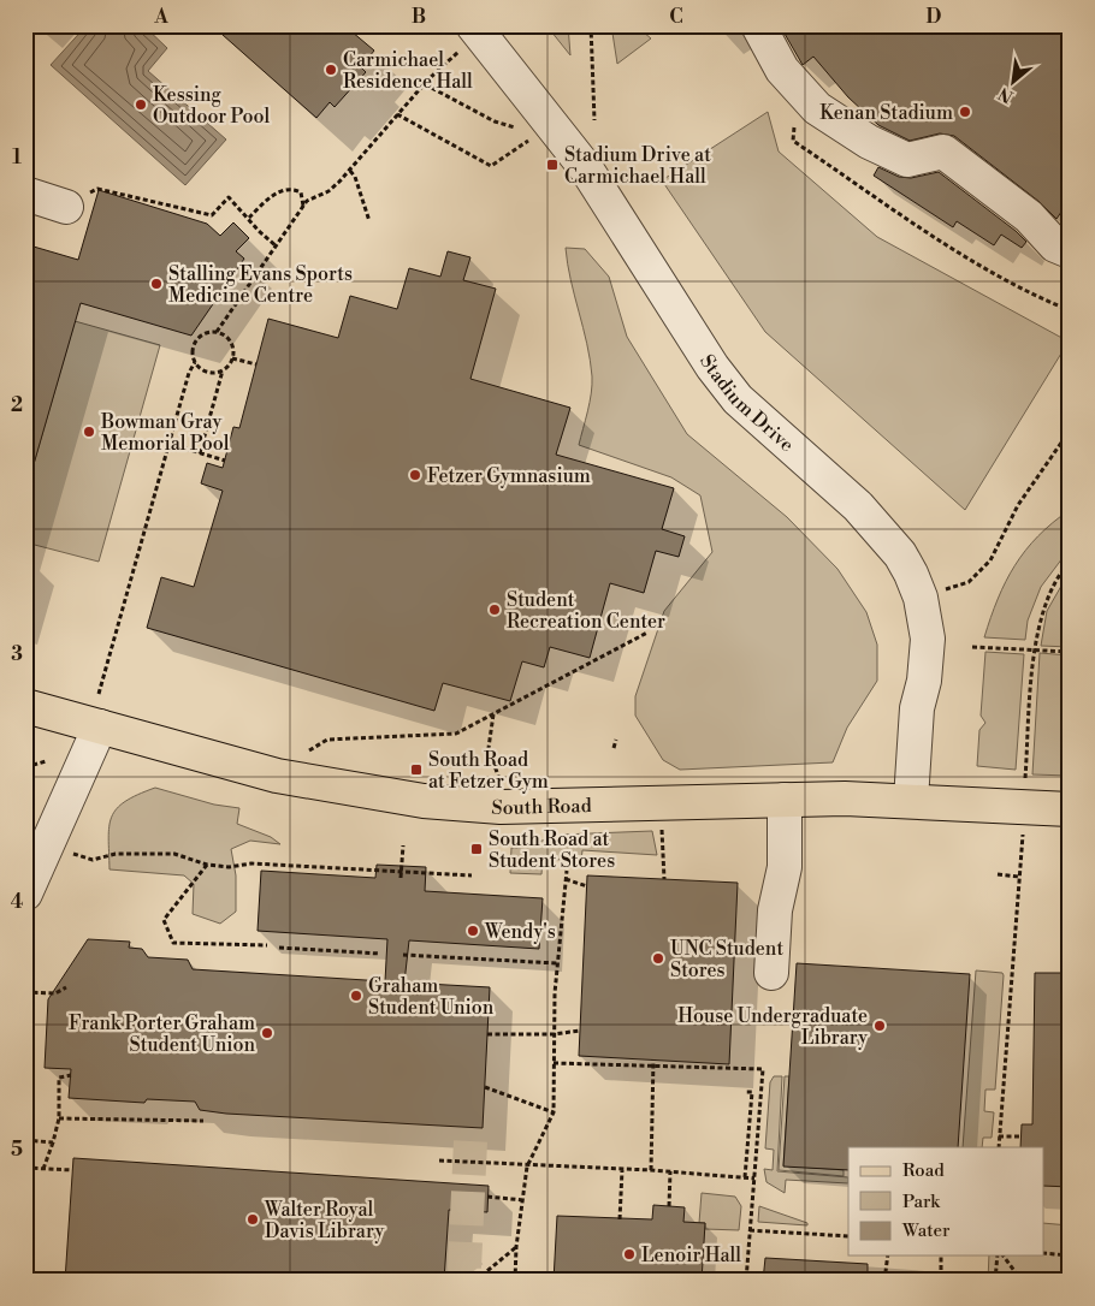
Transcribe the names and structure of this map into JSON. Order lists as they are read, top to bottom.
{
  "streets": {
    "main road": ["South Road"],
    "street": ["Stadium Drive"]
  },
  "crossings": [
    ["Stadium Drive", "South Road"]
  ],
  "places": {
    "other": [
      "Carmichael Residence Hall",
      "Kessing Outdoor Pool",
      "Kenan Stadium",
      "Stalling Evans Sports Medicine Centre",
      "Bowman Gray Memorial Pool",
      "Fetzer Gymnasium",
      "Student Recreation Center",
      "Wendy's",
      "UNC Student Stores",
      "Graham Student Union",
      "House Undergraduate Library",
      "Frank Porter Graham Student Union",
      "Walter Royal Davis Library",
      "Lenoir Hall"
    ],
    "transit": ["Stadium Drive at Carmichael Hall", "South Road at Fetzer Gym", "South Road at Student Stores"]
  },
  "legend": ["Road", "Park", "Water"],
  "north": "bottom left",
  "grid": {
    "columns": [
      "A",
      "B",
      "C",
      "D"
    ],
    "rows": [
      "1",
      "2",
      "3",
      "4",
      "5"
    ]
  }
}
